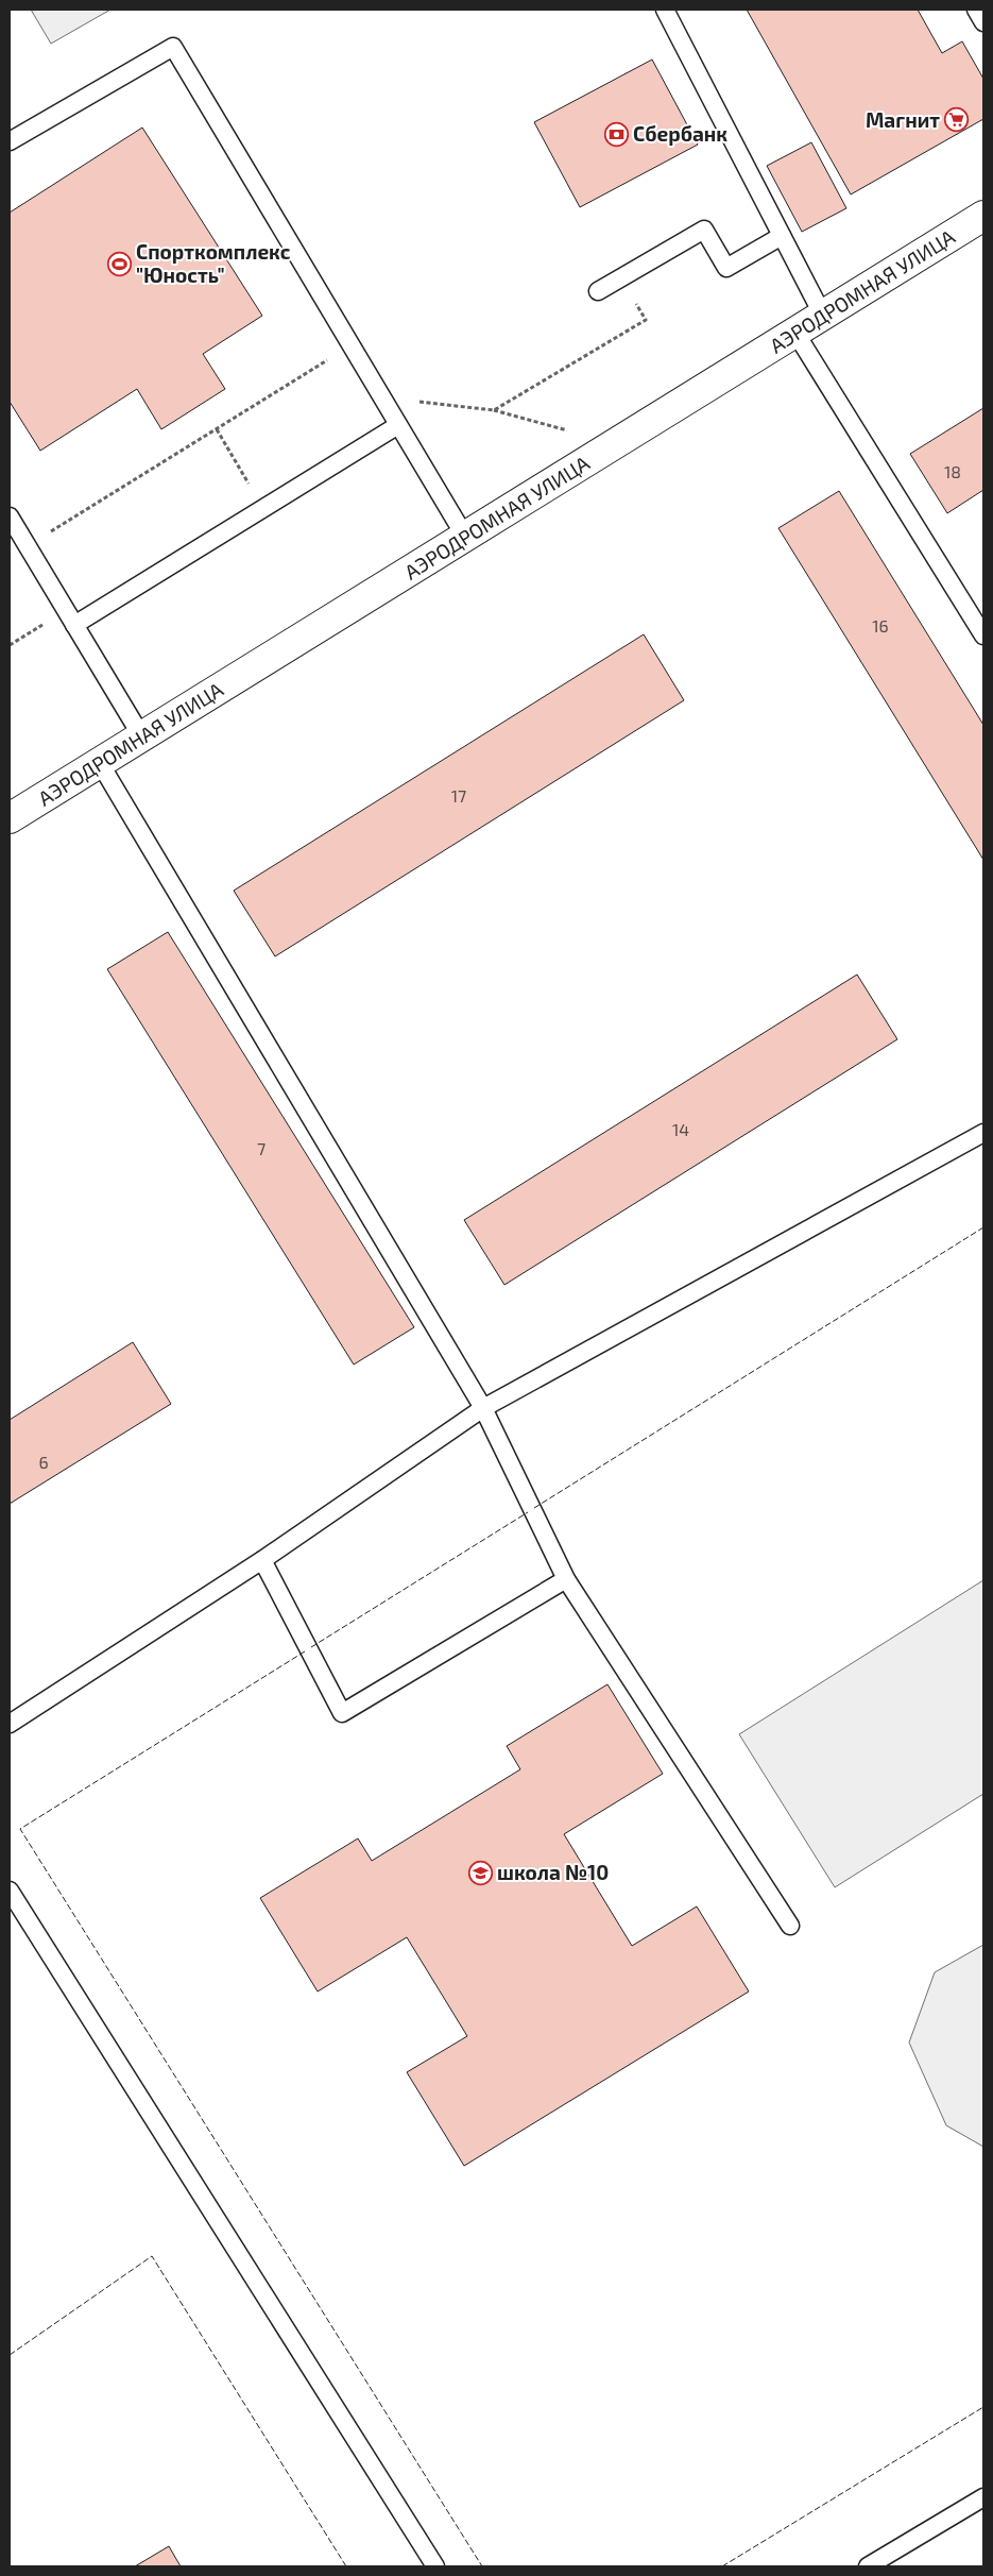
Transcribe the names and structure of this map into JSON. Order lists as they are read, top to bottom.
{
  "streets": {
    "street": ["АЭРОДРОМНАЯ УЛИЦА"]
  },
  "places": {
    "supermarket": ["Магнит"],
    "bank": ["Сбербанк"],
    "sports": ["Спорткомплекс \"Юность\""],
    "school or university": ["школа №10"]
  },
  "house_numbers": [
    "18",
    "16",
    "17",
    "14",
    "7",
    "6"
  ]
}
